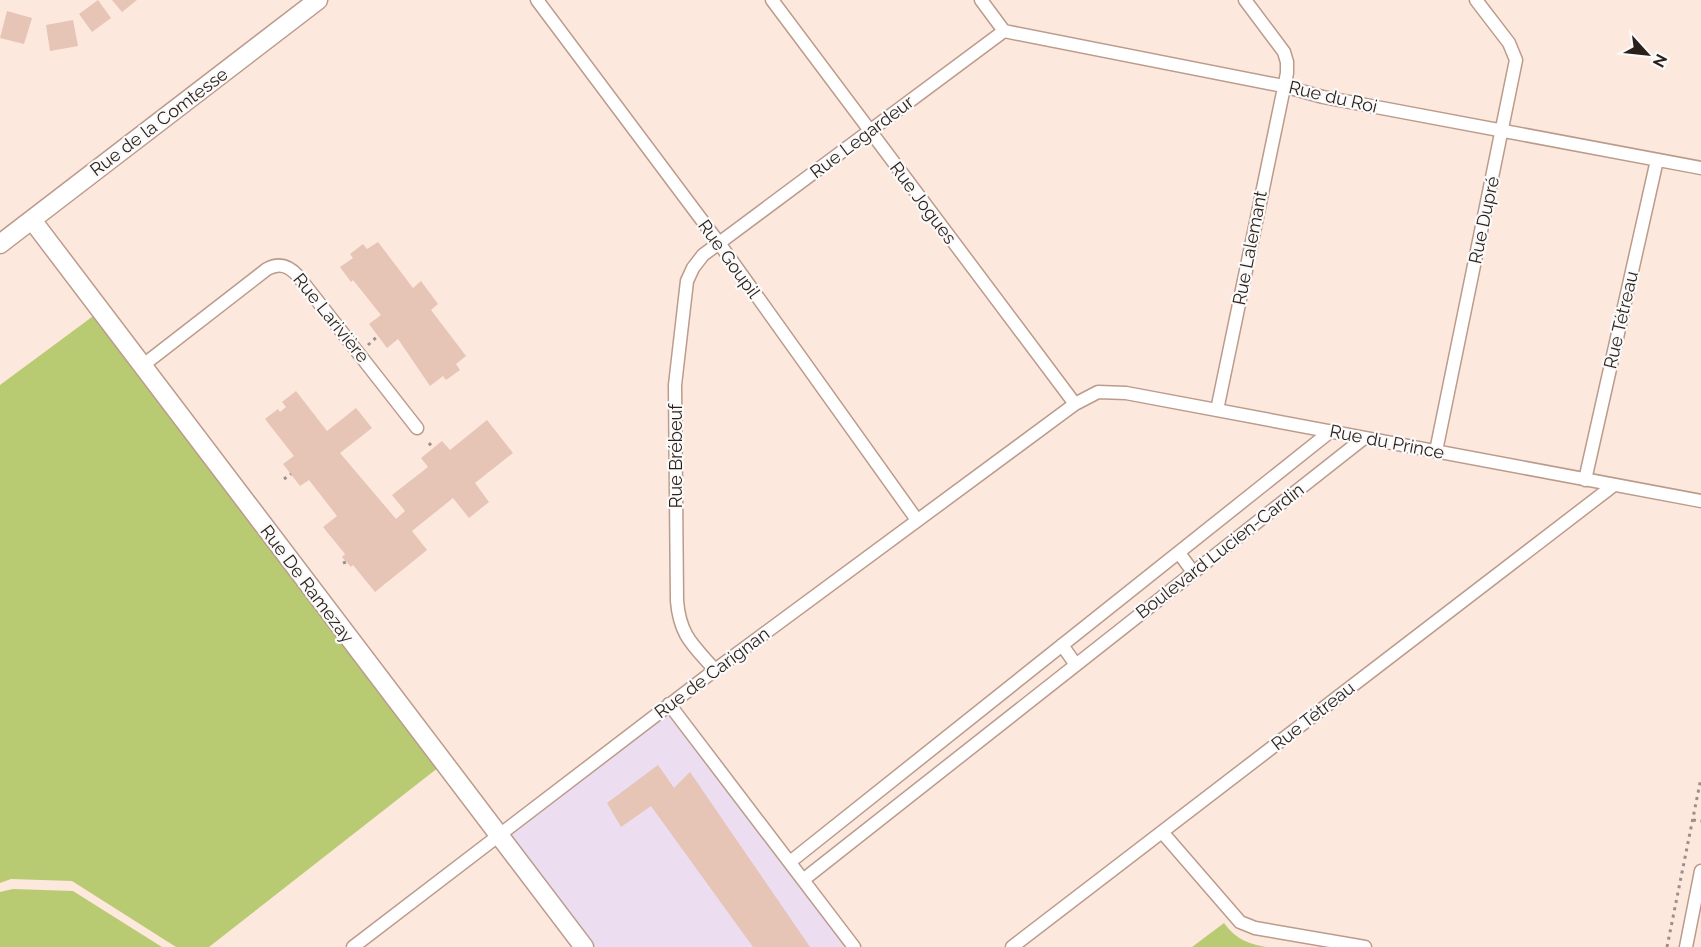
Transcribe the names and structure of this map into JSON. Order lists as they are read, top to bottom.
{
  "streets": {
    "street": [
      "Rue du Roi",
      "Rue de la Comtesse",
      "Rue Legardeur",
      "Rue Jogues",
      "Rue Dupré",
      "Rue Lalemant",
      "Rue Goupil",
      "Rue Larivière",
      "Rue Tétreau",
      "Rue du Prince",
      "Rue Brébeuf",
      "Boulevard Lucien-Cardin",
      "Rue De Ramezay",
      "Rue de Carignan"
    ]
  },
  "crossings": [
    ["Rue du Roi", "Rue Legardeur"],
    ["Rue du Roi", "Rue Dupré"],
    ["Rue du Roi", "Rue Lalemant"],
    ["Rue du Roi", "Rue Tétreau"],
    ["Rue de la Comtesse", "Rue De Ramezay"],
    ["Rue Legardeur", "Rue Jogues"],
    ["Rue Legardeur", "Rue Goupil"],
    ["Rue Legardeur", "Rue Brébeuf"],
    ["Rue Jogues", "Rue du Prince"],
    ["Rue Jogues", "Rue de Carignan"],
    ["Rue Dupré", "Rue du Prince"],
    ["Rue Lalemant", "Rue du Prince"],
    ["Rue Goupil", "Rue Brébeuf"],
    ["Rue Goupil", "Rue de Carignan"],
    ["Rue Larivière", "Rue De Ramezay"],
    ["Rue Tétreau", "Rue du Prince"],
    ["Rue du Prince", "Boulevard Lucien-Cardin"],
    ["Rue du Prince", "Rue de Carignan"],
    ["Rue Brébeuf", "Rue de Carignan"],
    ["Rue De Ramezay", "Rue de Carignan"]
  ],
  "north": "bottom right"
}
